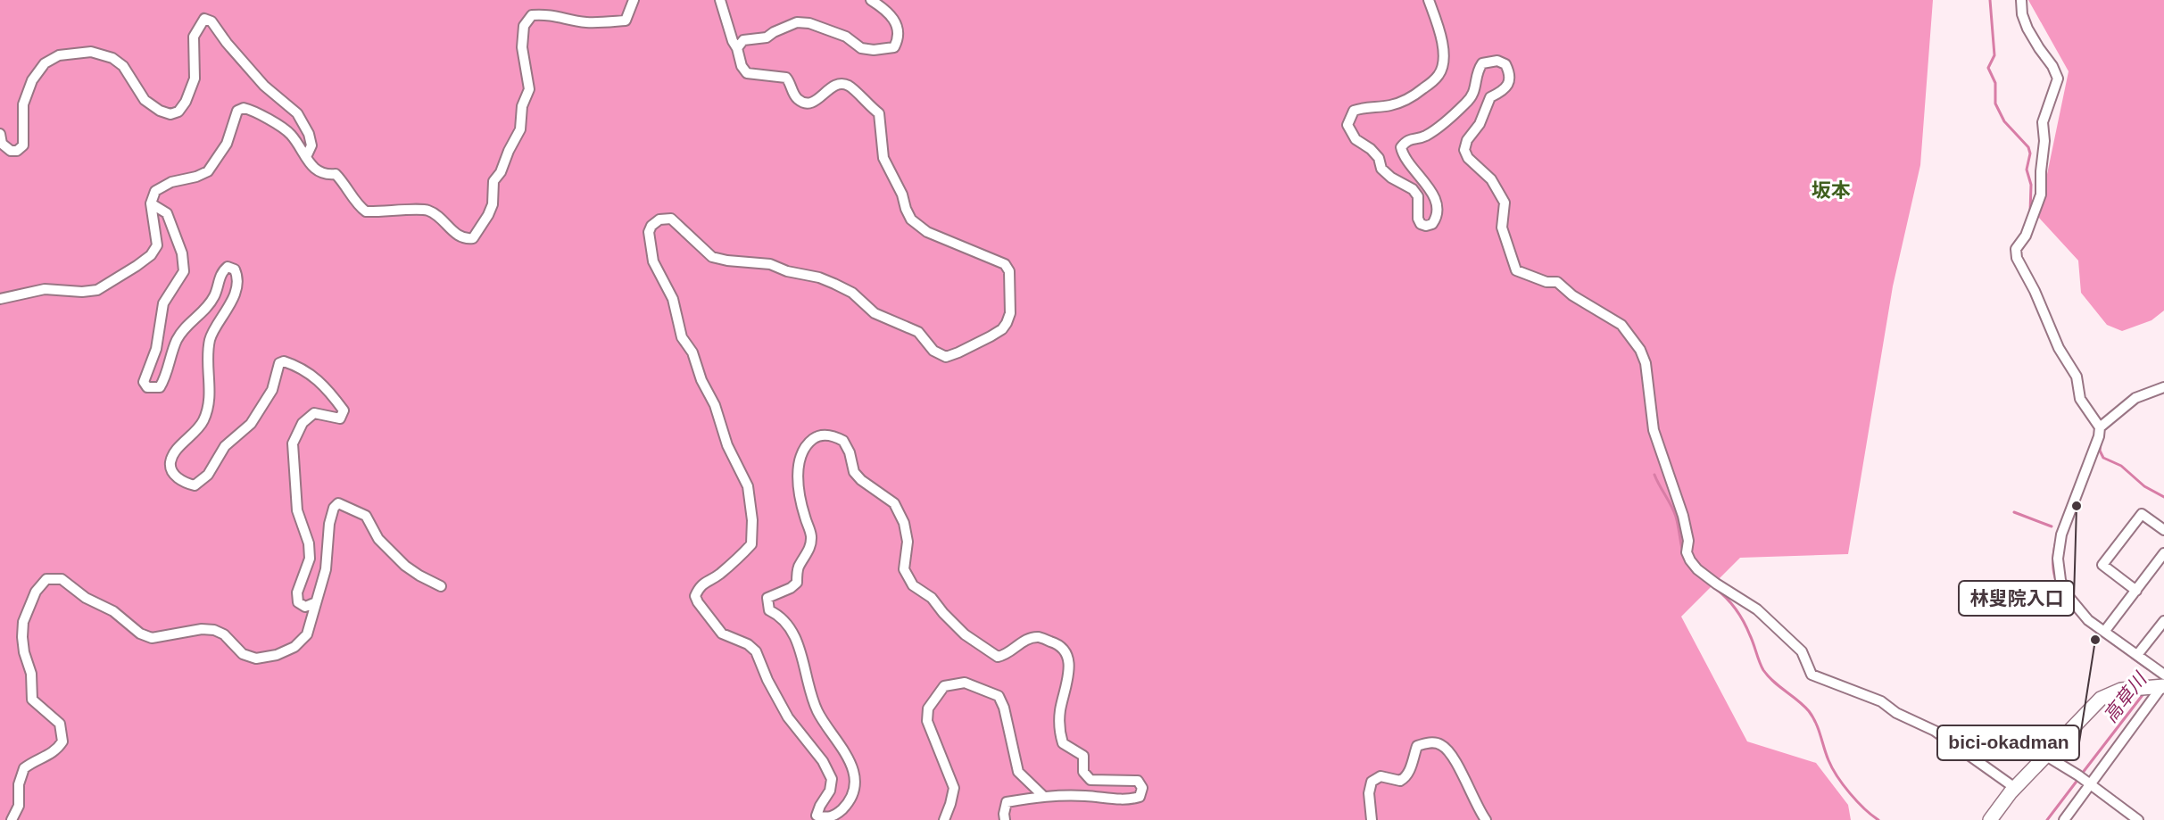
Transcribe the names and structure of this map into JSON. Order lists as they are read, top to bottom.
{
  "districts": ["坂本"],
  "water": ["高草川"],
  "places": ["林叟院入口", "bici-okadman"]
}
